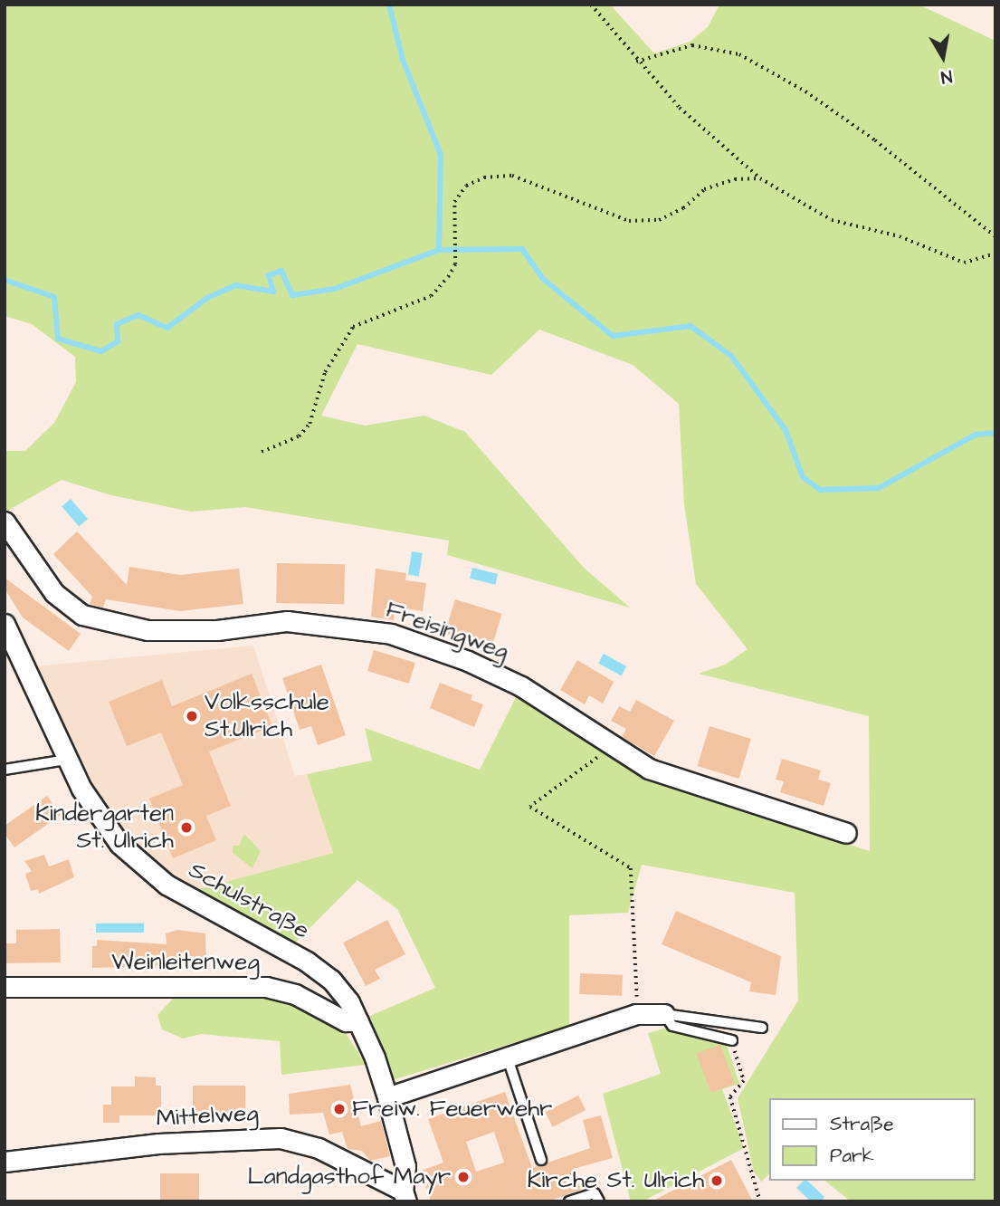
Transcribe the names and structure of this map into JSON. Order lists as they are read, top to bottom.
{
  "streets": {
    "street": [
      "Freisingweg",
      "Schulstraße",
      "Weinleitenweg",
      "Mittelweg"
    ]
  },
  "crossings": [
    ["Schulstraße", "Weinleitenweg"],
    ["Schulstraße", "Mittelweg"]
  ],
  "places": [
    "Volksschule St.Ulrich",
    "Kindergarten St. Ulrich",
    "Freiw. Feuerwehr",
    "Landgasthof Mayr",
    "Kirche St. Ulrich"
  ],
  "legend": ["Straße", "Park"],
  "north": "bottom"
}
